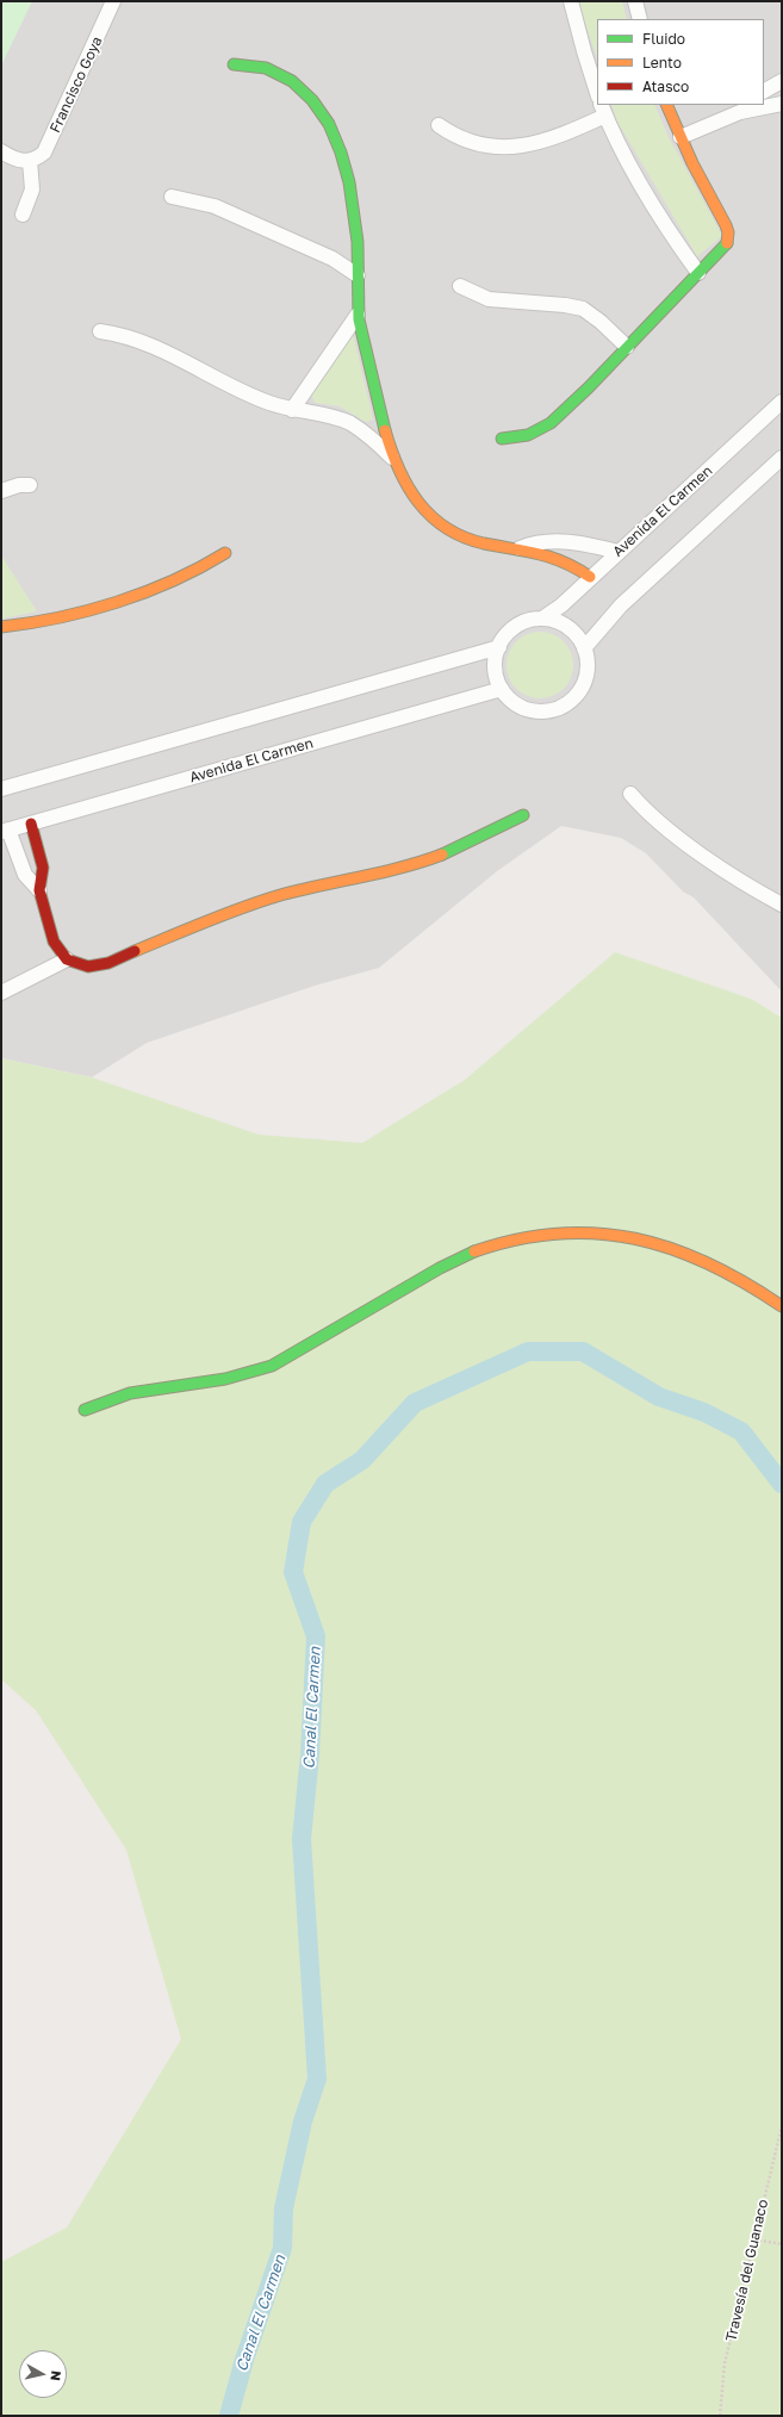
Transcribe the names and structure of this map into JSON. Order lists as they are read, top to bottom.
{
  "streets": {
    "street": ["Francisco Goya", "Avenida El Carmen"],
    "path": ["Travesía del Guanaco"]
  },
  "water": ["Canal El Carmen"],
  "legend": ["Fluido", "Lento", "Atasco"],
  "north": "right"
}
